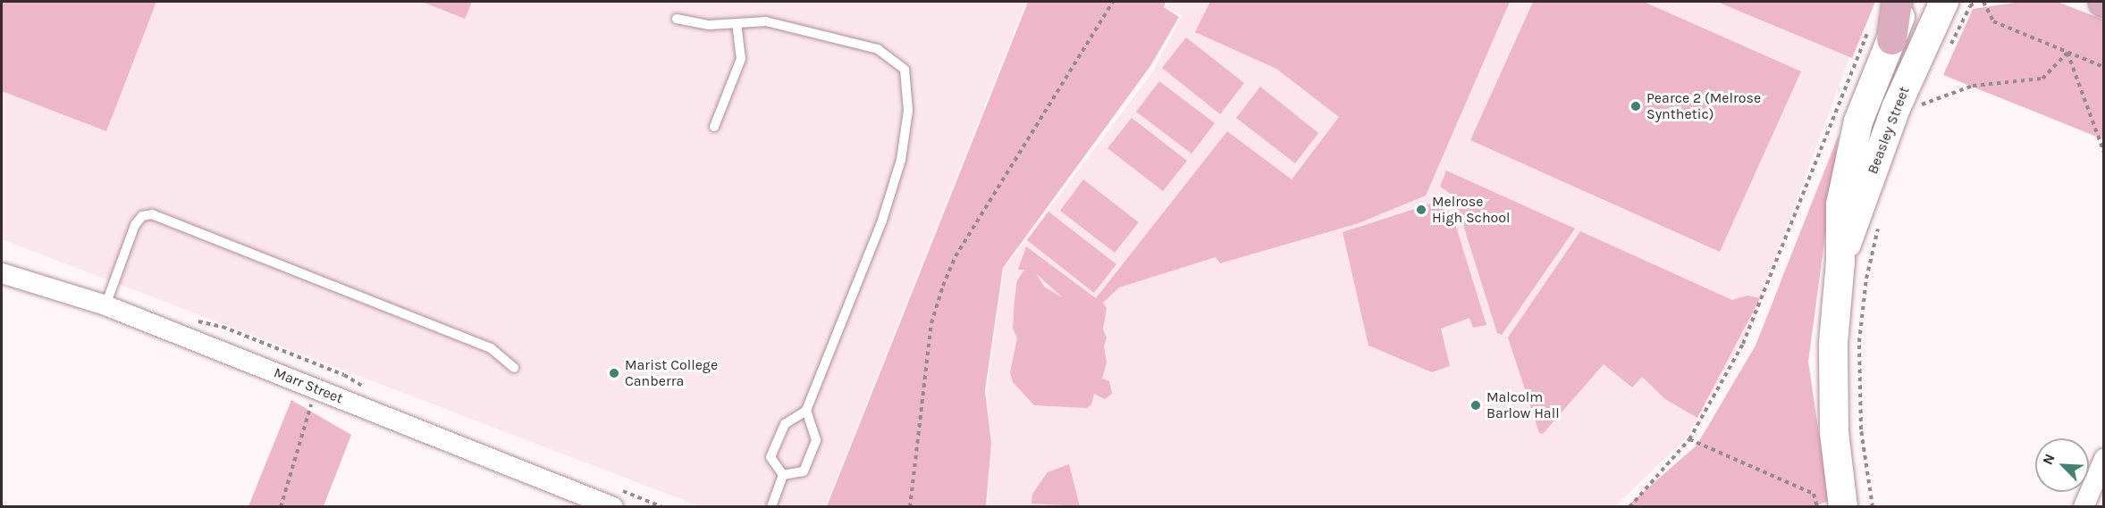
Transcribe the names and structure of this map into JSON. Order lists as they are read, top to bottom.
{
  "streets": {
    "main road": ["Beasley Street"],
    "street": ["Marr Street"]
  },
  "places": [
    "Pearce 2 (Melrose Synthetic)",
    "Melrose High School",
    "Marist College Canberra",
    "Malcolm Barlow Hall"
  ],
  "north": "top left"
}
